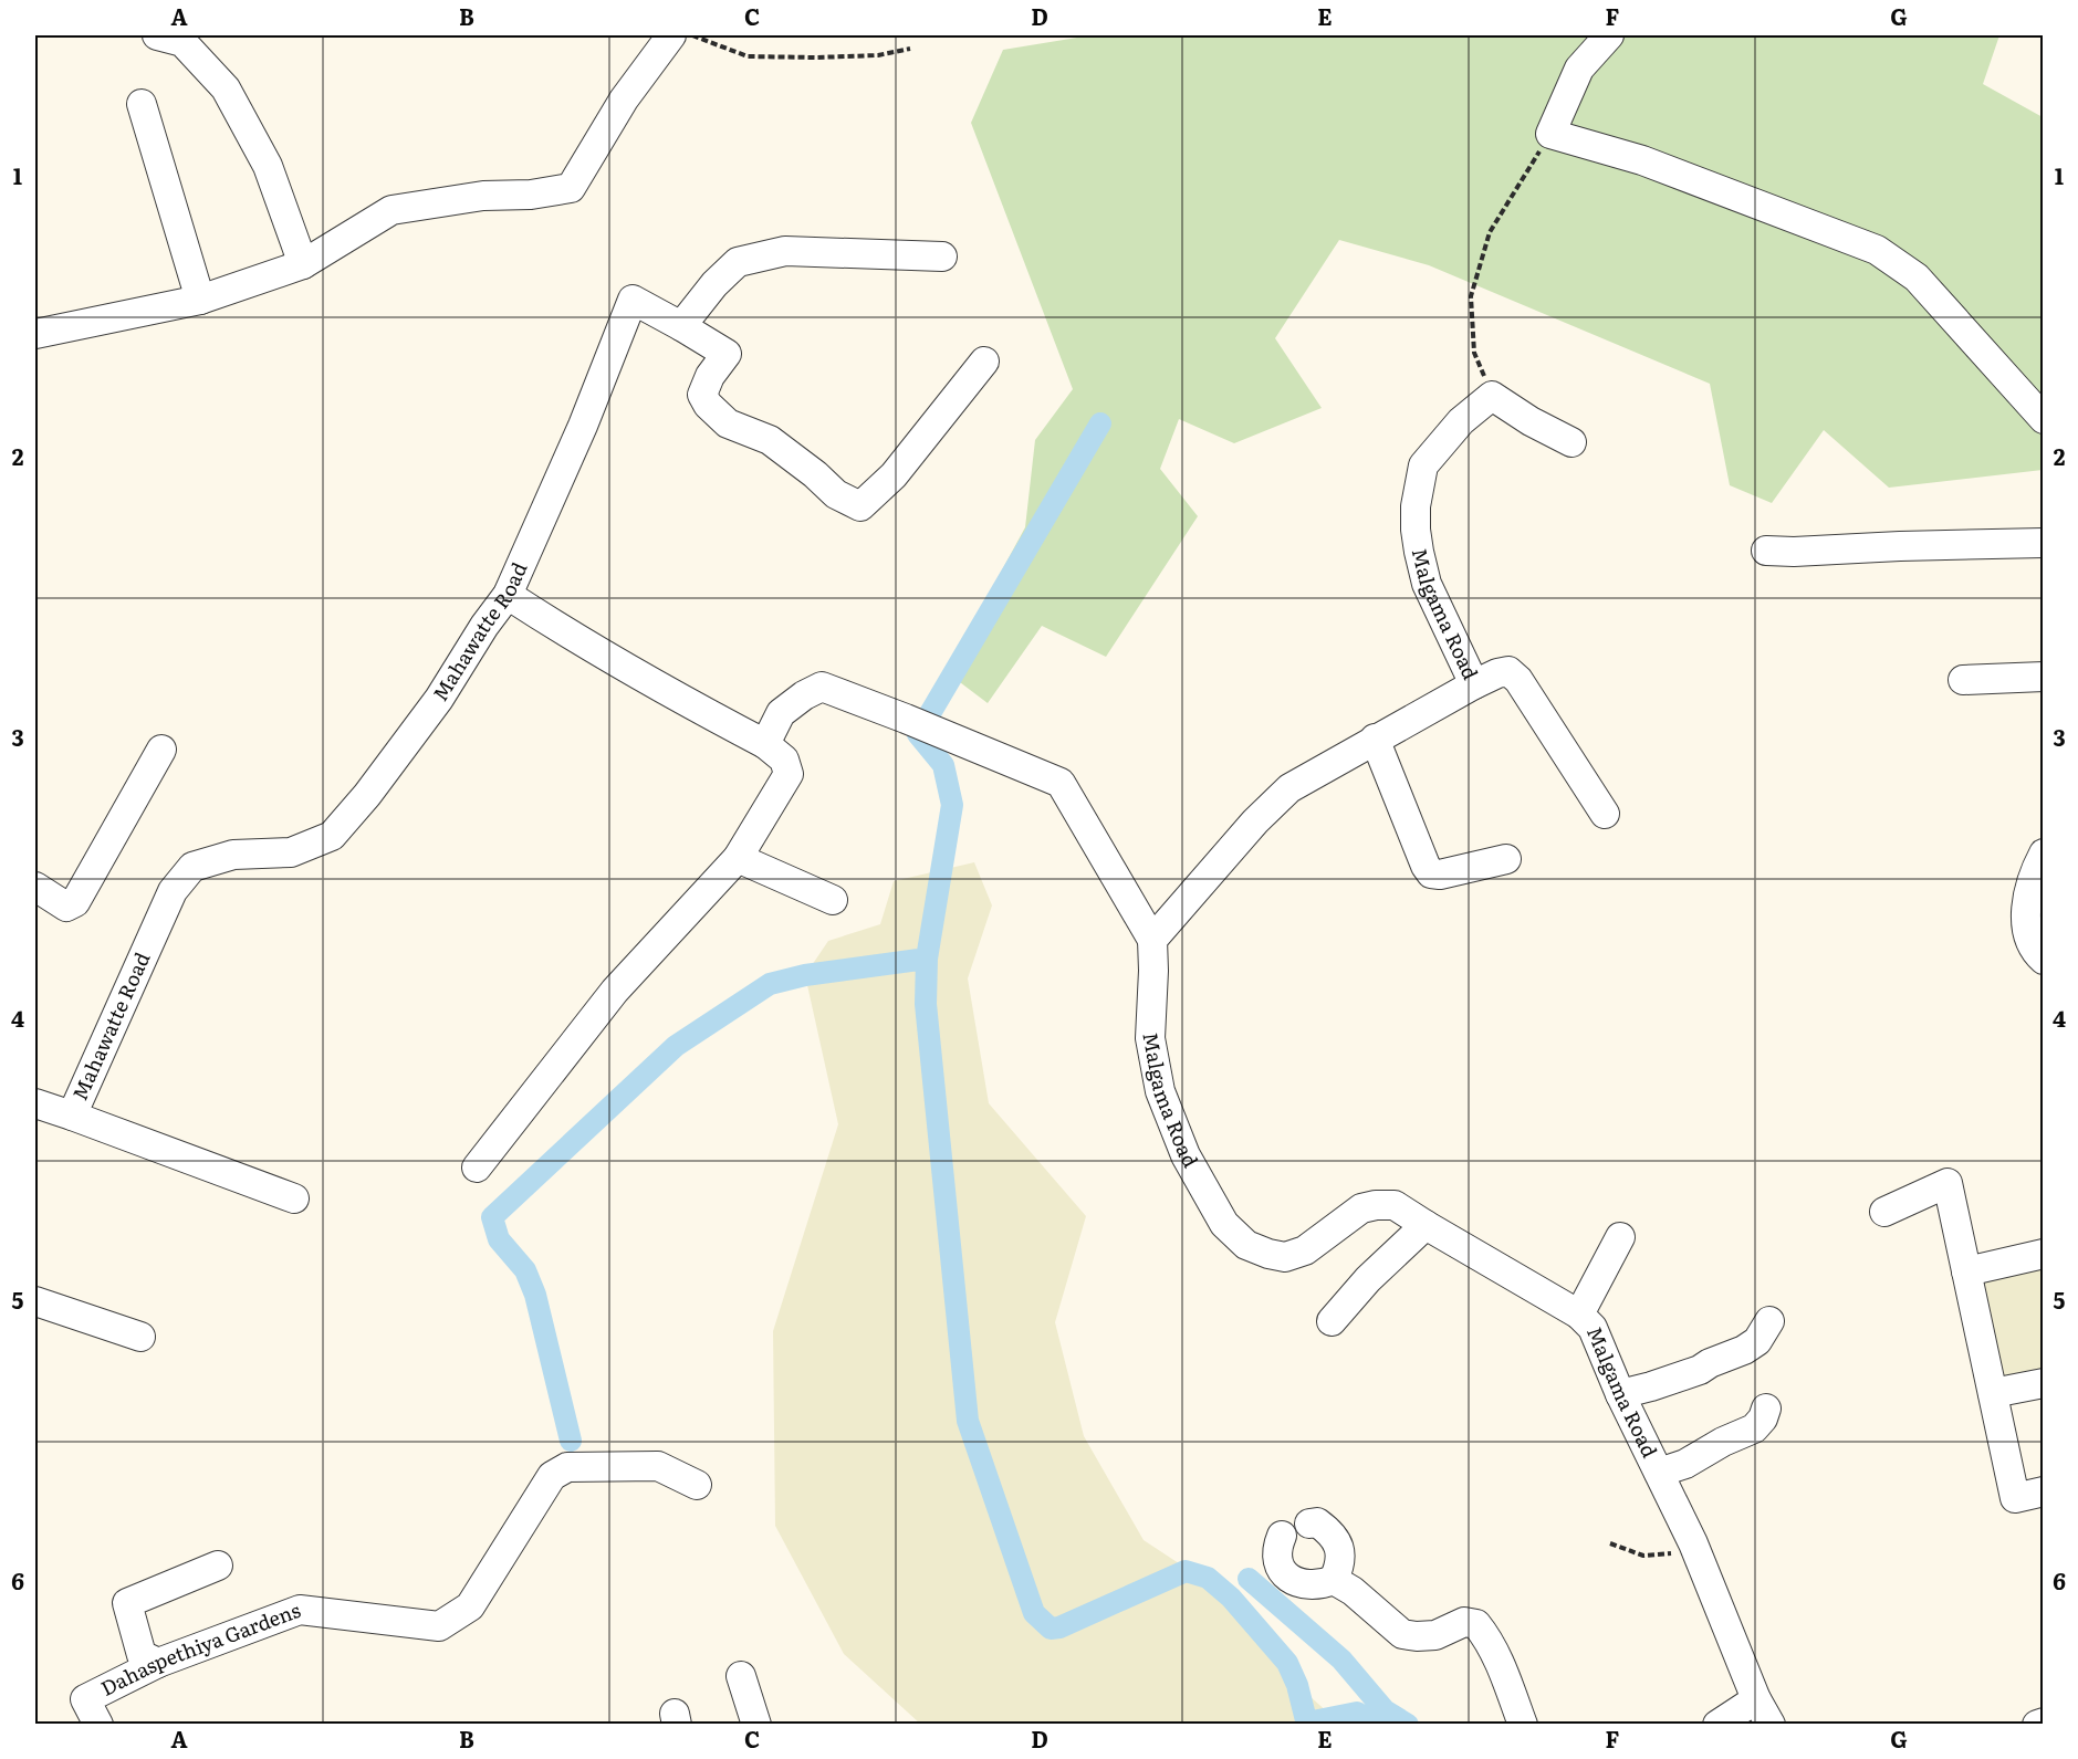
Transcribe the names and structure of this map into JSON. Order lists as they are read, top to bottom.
{
  "streets": {
    "street": ["Malgama Road", "Mahawatte Road", "Dahaspethiya Gardens"]
  },
  "grid": {
    "columns": [
      "A",
      "B",
      "C",
      "D",
      "E",
      "F",
      "G"
    ],
    "rows": [
      "1",
      "2",
      "3",
      "4",
      "5",
      "6"
    ]
  }
}
